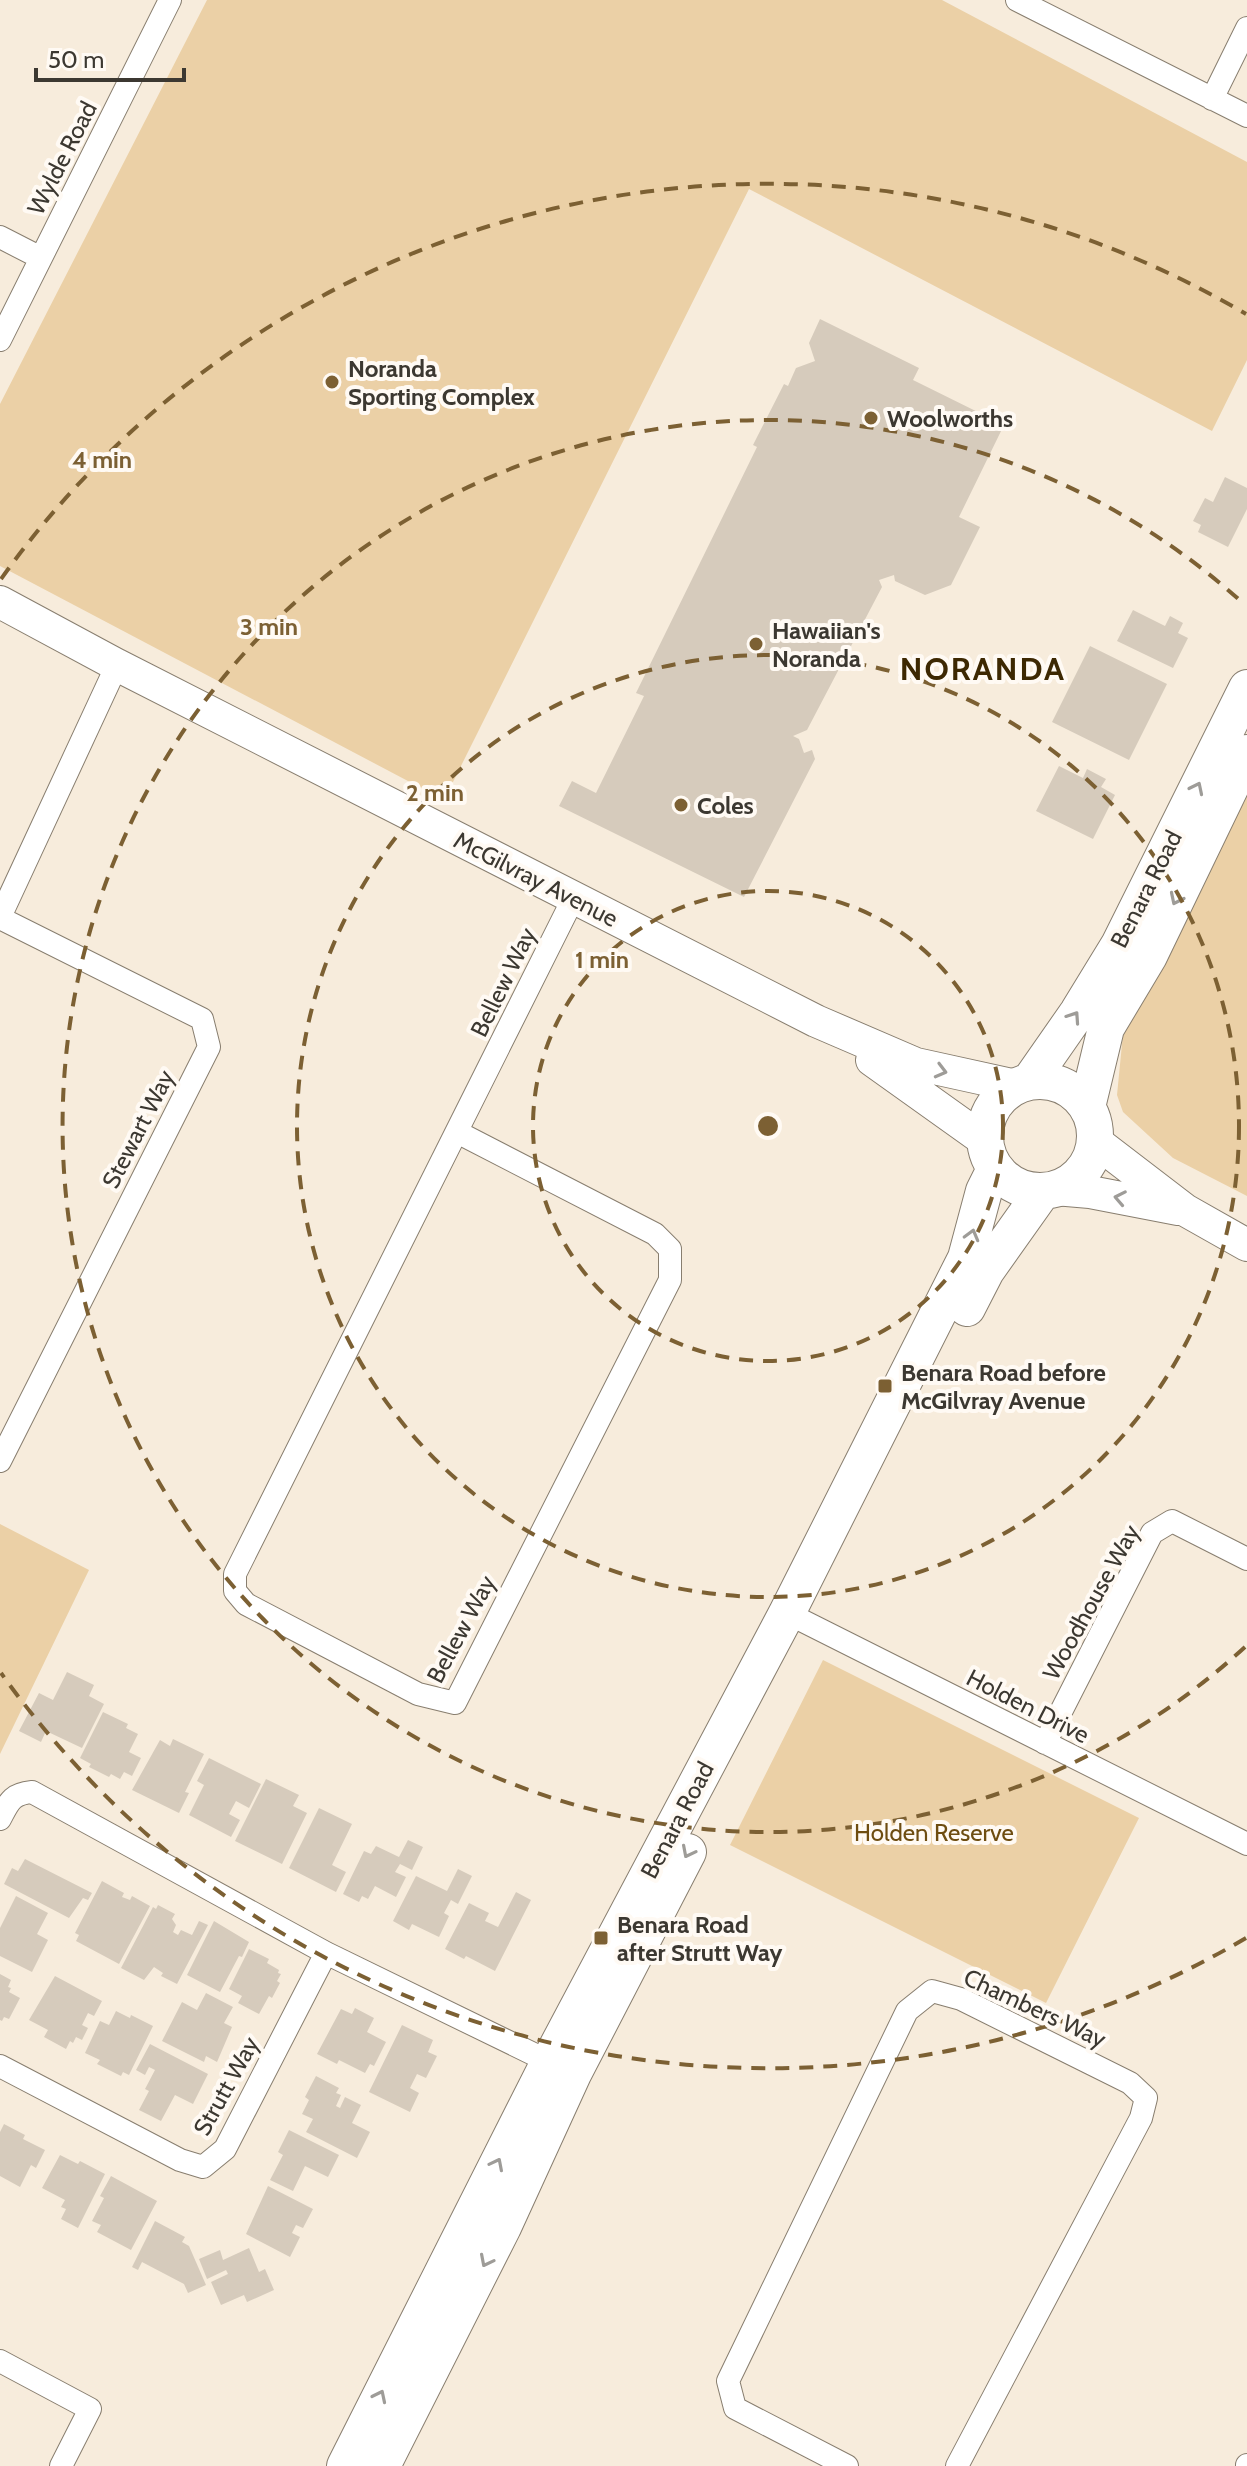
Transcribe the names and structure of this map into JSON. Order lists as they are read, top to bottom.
{
  "streets": {
    "main road": ["McGilvray Avenue", "Benara Road"],
    "street": [
      "Wylde Road",
      "Bellew Way",
      "Stewart Way",
      "Woodhouse Way",
      "Holden Drive",
      "Chambers Way",
      "Strutt Way"
    ]
  },
  "crossings": [
    ["McGilvray Avenue", "Benara Road"],
    ["McGilvray Avenue", "Bellew Way"],
    ["McGilvray Avenue", "Stewart Way"],
    ["Benara Road", "Holden Drive"],
    ["Woodhouse Way", "Holden Drive"]
  ],
  "districts": ["NORANDA"],
  "parks": ["Holden Reserve"],
  "places": {
    "other": [
      "Noranda Sporting Complex",
      "Woolworths",
      "Hawaiian's Noranda",
      "Coles"
    ],
    "transit": ["Benara Road before McGilvray Avenue", "Benara Road after Strutt Way"]
  },
  "scale_bar": "50 m",
  "rings": [
    "4 min",
    "3 min",
    "2 min",
    "1 min"
  ]
}
